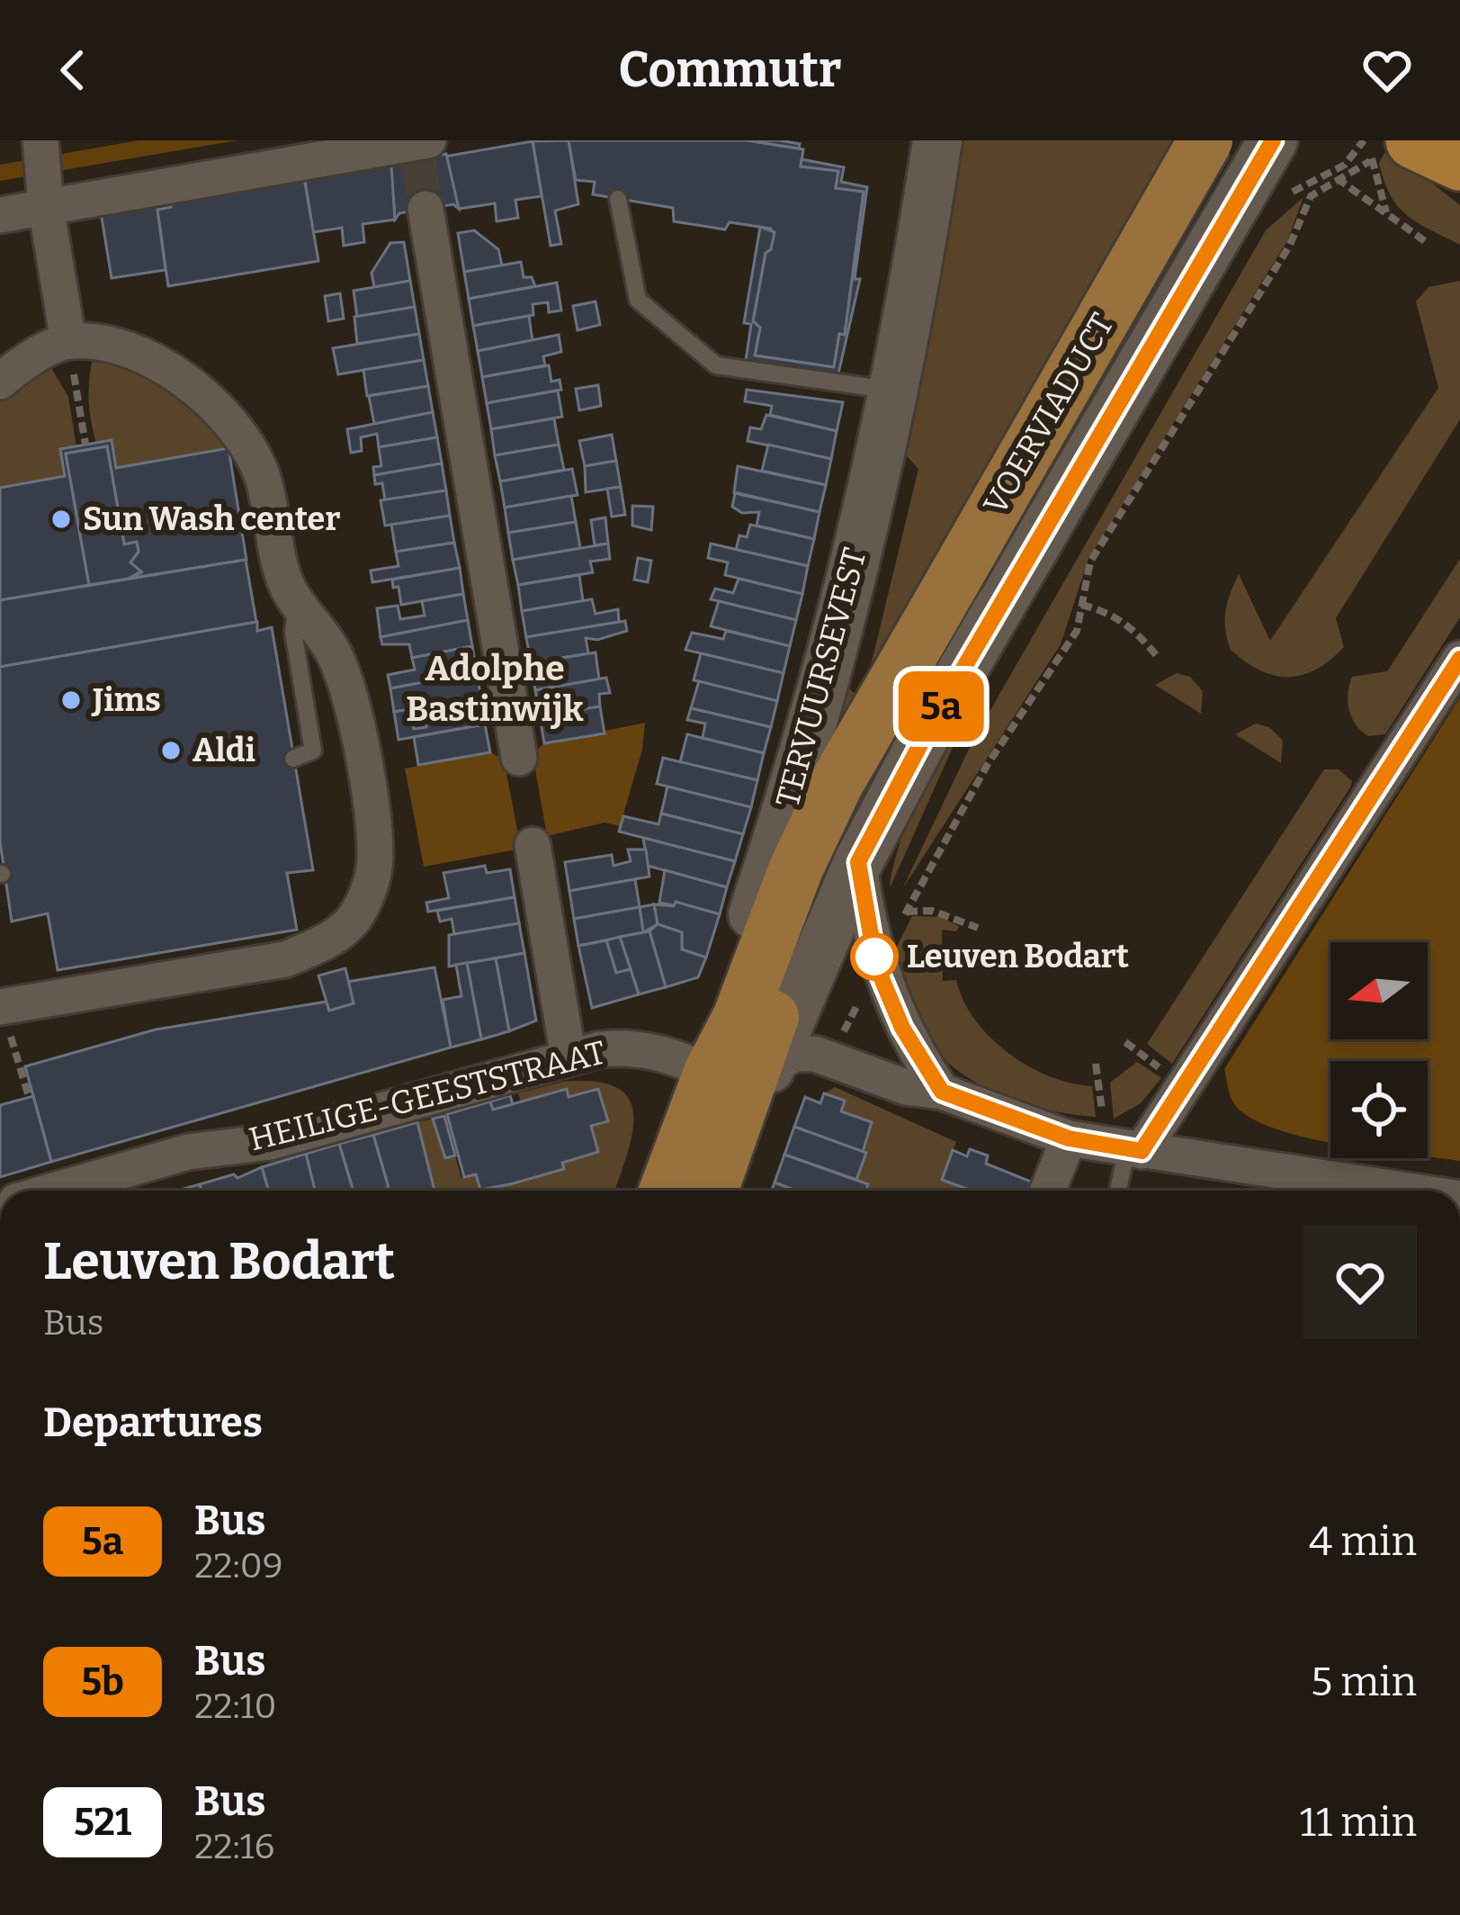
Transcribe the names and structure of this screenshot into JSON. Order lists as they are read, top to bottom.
{
  "streets": {
    "main road": ["VOERVIADUCT", "TERVUURSEVEST"],
    "street": ["HEILIGE-GEESTSTRAAT"]
  },
  "crossings": [
    ["VOERVIADUCT", "TERVUURSEVEST"],
    ["VOERVIADUCT", "HEILIGE-GEESTSTRAAT"],
    ["TERVUURSEVEST", "HEILIGE-GEESTSTRAAT"]
  ],
  "districts": ["Adolphe Bastinwijk"],
  "places": [
    "Sun Wash center",
    "Jims",
    "Aldi",
    "Leuven Bodart"
  ],
  "lines": ["bus line 5a"],
  "north": "left",
  "page": {
    "header": "Commutr",
    "on_map": "5a",
    "heading": [
      ["Leuven Bodart", "Bus"],
      "Departures"
    ],
    "list": [
      {
        "mark": "5a",
        "name": "Bus",
        "note": "22:09",
        "value": "4 min"
      },
      {
        "mark": "5b",
        "name": "Bus",
        "note": "22:10",
        "value": "5 min"
      },
      {
        "mark": "521",
        "name": "Bus",
        "note": "22:16",
        "value": "11 min"
      }
    ]
  }
}
